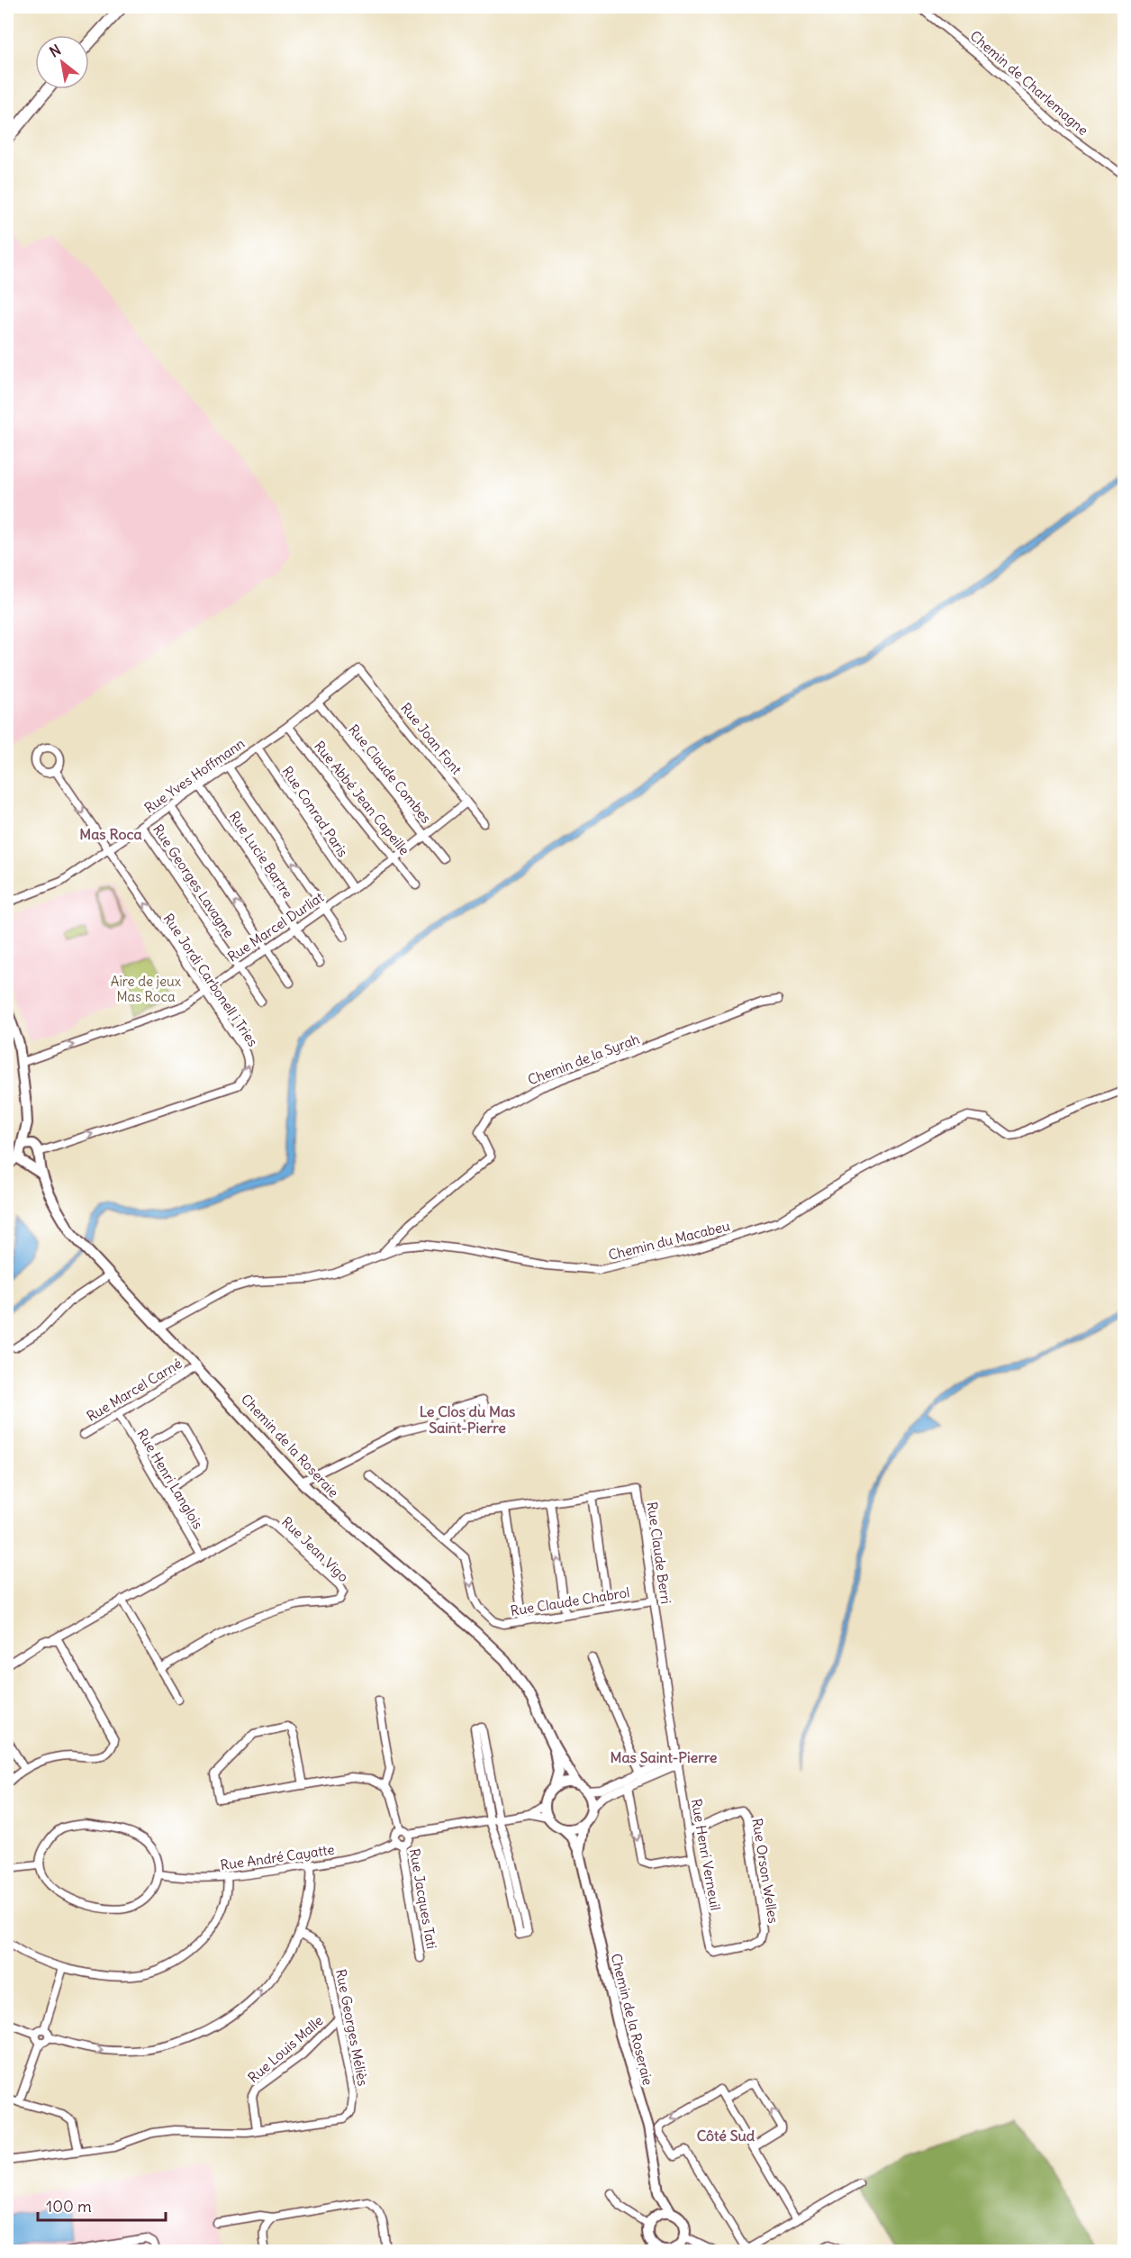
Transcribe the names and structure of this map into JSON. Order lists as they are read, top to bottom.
{
  "streets": {
    "street": [
      "Chemin de Charlemagne",
      "Rue Joan Font",
      "Rue Claude Combes",
      "Rue Yves Hoffmann",
      "Rue Abbé Jean Capeille",
      "Rue Conrad Paris",
      "Rue Lucie Bartre",
      "Rue Georges Lavagne",
      "Rue Marcel Durliat",
      "Rue Jordi Carbonell i Tries",
      "Chemin de la Syrah",
      "Chemin du Macabeu",
      "Rue Marcel Carné",
      "Chemin de la Roseraie",
      "Rue Henri Langlois",
      "Rue Jean Vigo",
      "Rue Claude Berri",
      "Rue Claude Chabrol",
      "Rue Henri Verneuil",
      "Rue André Cayatte",
      "Rue Orson Welles",
      "Rue Jacques Tati",
      "Rue Georges Méliès",
      "Rue Louis Malle"
    ]
  },
  "crossings": [
    ["Rue Joan Font", "Rue Yves Hoffmann"],
    ["Rue Joan Font", "Rue Marcel Durliat"],
    ["Rue Claude Combes", "Rue Yves Hoffmann"],
    ["Rue Claude Combes", "Rue Marcel Durliat"],
    ["Rue Yves Hoffmann", "Rue Abbé Jean Capeille"],
    ["Rue Yves Hoffmann", "Rue Conrad Paris"],
    ["Rue Yves Hoffmann", "Rue Lucie Bartre"],
    ["Rue Yves Hoffmann", "Rue Georges Lavagne"],
    ["Rue Yves Hoffmann", "Rue Jordi Carbonell i Tries"],
    ["Rue Abbé Jean Capeille", "Rue Marcel Durliat"],
    ["Rue Conrad Paris", "Rue Marcel Durliat"],
    ["Rue Lucie Bartre", "Rue Marcel Durliat"],
    ["Rue Georges Lavagne", "Rue Marcel Durliat"],
    ["Rue Marcel Durliat", "Rue Jordi Carbonell i Tries"],
    ["Rue Jordi Carbonell i Tries", "Chemin de la Roseraie"],
    ["Chemin de la Syrah", "Chemin du Macabeu"],
    ["Chemin du Macabeu", "Chemin de la Roseraie"],
    ["Rue Marcel Carné", "Chemin de la Roseraie"],
    ["Rue Marcel Carné", "Rue Henri Langlois"],
    ["Rue Henri Langlois", "Rue Jean Vigo"],
    ["Rue Claude Berri", "Rue Claude Chabrol"],
    ["Rue Claude Berri", "Rue Henri Verneuil"],
    ["Rue Henri Verneuil", "Rue Orson Welles"],
    ["Rue André Cayatte", "Rue Jacques Tati"],
    ["Rue Georges Méliès", "Rue Louis Malle"]
  ],
  "one_way": ["Rue Marcel Durliat"],
  "districts": [
    "Mas Roca",
    "Le Clos du Mas Saint-Pierre",
    "Mas Saint-Pierre",
    "Côté Sud"
  ],
  "parks": ["Aire de jeux Mas Roca"],
  "scale_bar": "100 m",
  "north": "top left"
}
